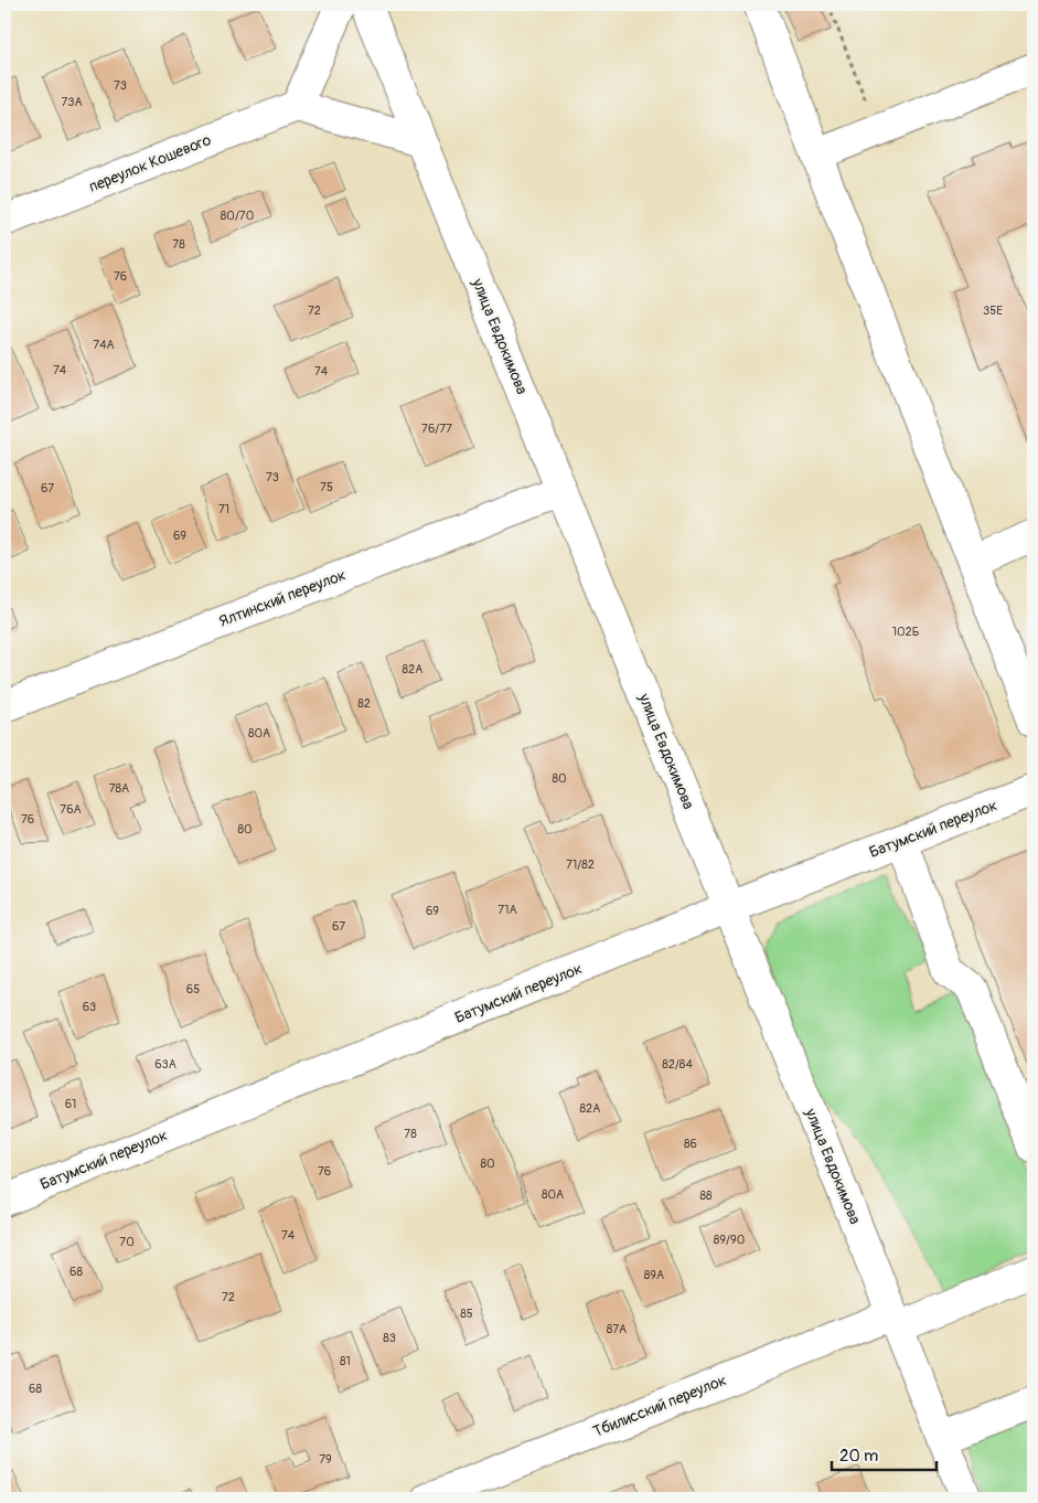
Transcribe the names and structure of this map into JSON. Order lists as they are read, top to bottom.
{
  "streets": {
    "street": [
      "переулок Кошевого",
      "улица Евдокимова",
      "Ялтинский переулок",
      "Батумский переулок",
      "Тбилисский переулок"
    ]
  },
  "crossings": [
    ["улица Евдокимова", "Ялтинский переулок"],
    ["улица Евдокимова", "Батумский переулок"],
    ["улица Евдокимова", "Тбилисский переулок"]
  ],
  "house_numbers": [
    "73",
    "73А",
    "80/70",
    "78",
    "76",
    "72",
    "35Е",
    "74А",
    "74",
    "74",
    "76/77",
    "73",
    "75",
    "67",
    "71",
    "69",
    "102Б",
    "82А",
    "82",
    "80А",
    "80",
    "78А",
    "76А",
    "76",
    "80",
    "71/82",
    "71А",
    "69",
    "67",
    "65",
    "63",
    "63А",
    "82/84",
    "61",
    "82А",
    "78",
    "86",
    "80",
    "76",
    "80А",
    "88",
    "74",
    "89/90",
    "70",
    "68",
    "89А",
    "72",
    "85",
    "87А",
    "83",
    "81",
    "68",
    "79"
  ],
  "scale_bar": "20 m"
}
